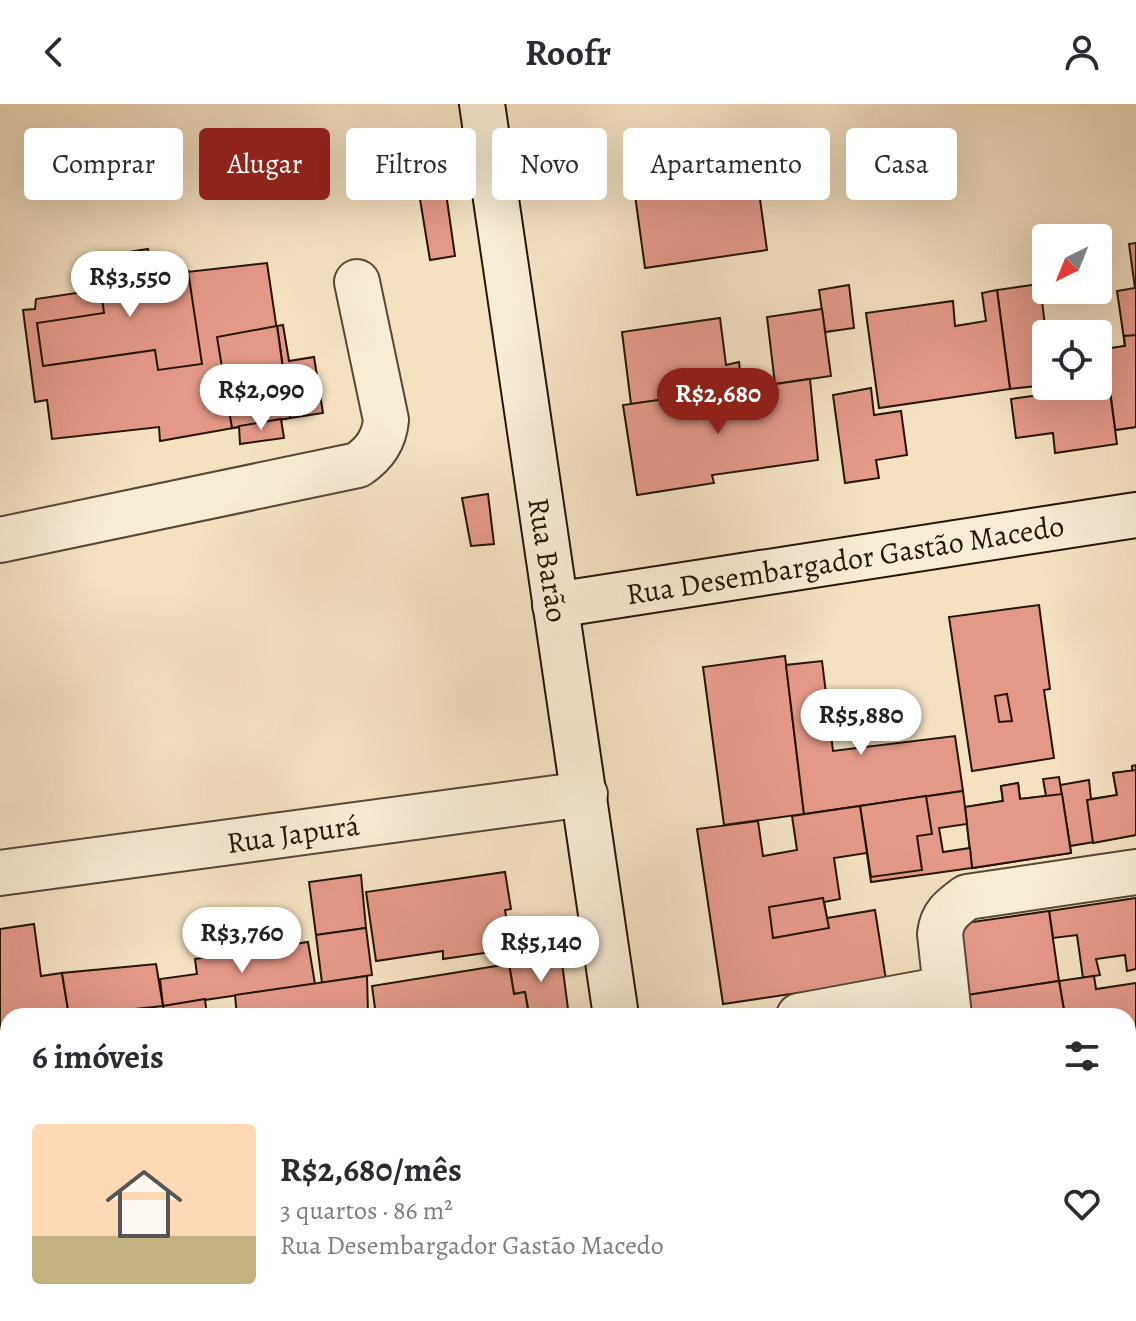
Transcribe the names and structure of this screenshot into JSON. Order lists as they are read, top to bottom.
{
  "streets": {
    "street": ["Rua Barão", "Rua Desembargador Gastão Macedo", "Rua Japurá"]
  },
  "crossings": [
    ["Rua Barão", "Rua Desembargador Gastão Macedo"],
    ["Rua Barão", "Rua Japurá"]
  ],
  "north": "bottom left",
  "page": {
    "header": "Roofr",
    "chip": [
      "Comprar",
      "Alugar",
      "Filtros",
      "Novo",
      "Apartamento",
      "Casa"
    ],
    "price": [
      "R$3,550",
      "R$2,090",
      "R$2,680",
      "R$5,880",
      "R$3,760",
      "R$5,140"
    ],
    "heading": "6 imóveis",
    "list": [
      {
        "name": "R$2,680/mês",
        "note": "3 quartos · 86 m² · Rua Desembargador Gastão Macedo"
      }
    ]
  }
}
